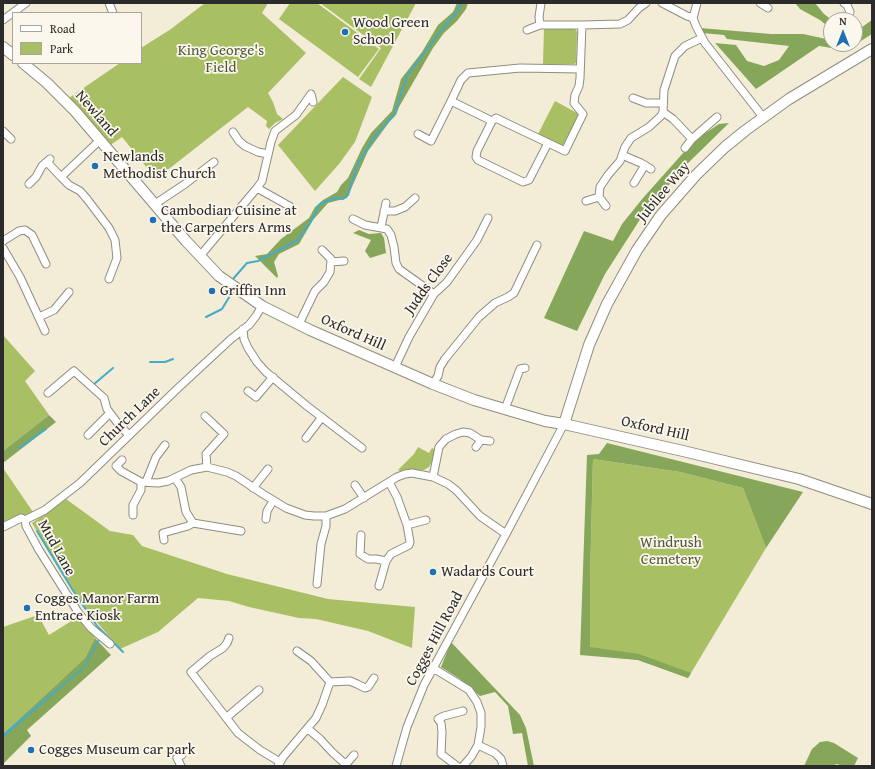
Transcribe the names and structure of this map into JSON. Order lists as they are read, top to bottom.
{
  "streets": {
    "main road": ["Newland", "Jubilee Way", "Oxford Hill"],
    "street": [
      "Judds Close",
      "Church Lane",
      "Mud Lane",
      "Cogges Hill Road"
    ]
  },
  "crossings": [
    ["Newland", "Oxford Hill"],
    ["Newland", "Church Lane"],
    ["Jubilee Way", "Oxford Hill"],
    ["Jubilee Way", "Cogges Hill Road"],
    ["Judds Close", "Oxford Hill"],
    ["Oxford Hill", "Church Lane"],
    ["Oxford Hill", "Cogges Hill Road"],
    ["Church Lane", "Mud Lane"]
  ],
  "parks": ["King George's Field", "Windrush Cemetery"],
  "places": [
    "Wood Green School",
    "Newlands Methodist Church",
    "Cambodian Cuisine at the Carpenters Arms",
    "Griffin Inn",
    "Wadards Court",
    "Cogges Manor Farm Entrace Kiosk",
    "Cogges Museum car park"
  ],
  "legend": ["Road", "Park"],
  "north": "top"
}
